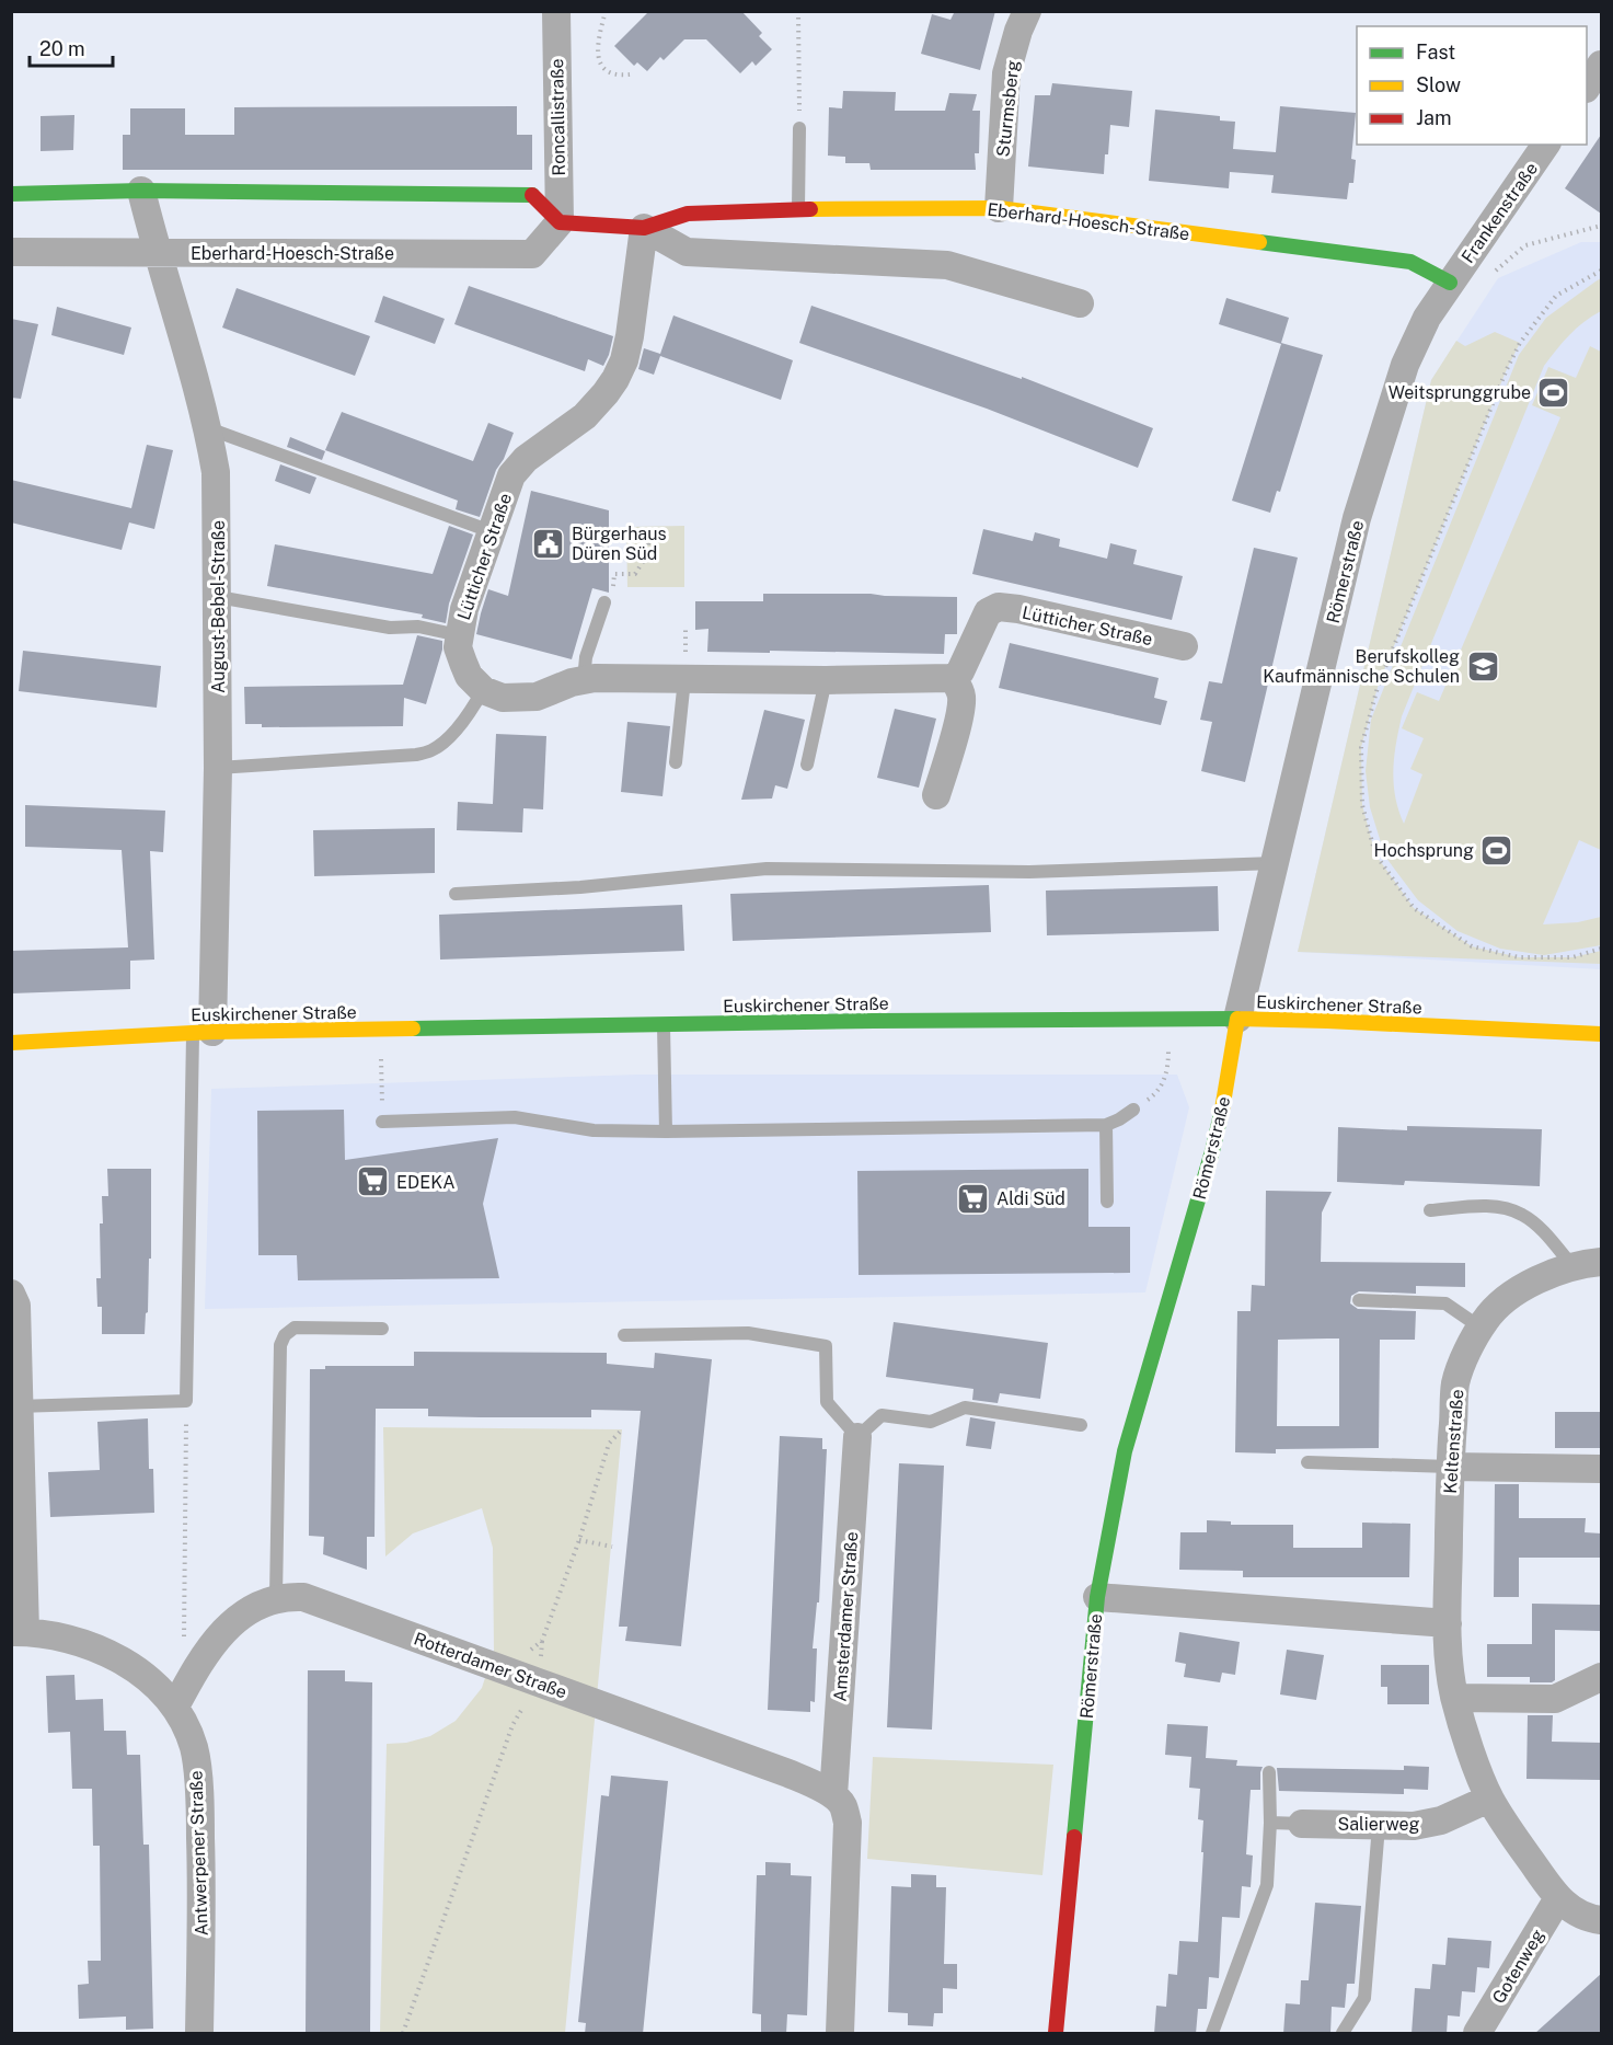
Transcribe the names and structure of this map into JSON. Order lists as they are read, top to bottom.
{
  "streets": {
    "street": [
      "Sturmsberg",
      "Roncallistraße",
      "Frankenstraße",
      "Eberhard-Hoesch-Straße",
      "Lütticher Straße",
      "Römerstraße",
      "August-Bebel-Straße",
      "Euskirchener Straße",
      "Keltenstraße",
      "Amsterdamer Straße",
      "Rotterdamer Straße",
      "Salierweg",
      "Antwerpener Straße",
      "Gotenweg"
    ]
  },
  "crossings": [
    ["Sturmsberg", "Eberhard-Hoesch-Straße"],
    ["Roncallistraße", "Eberhard-Hoesch-Straße"],
    ["Frankenstraße", "Eberhard-Hoesch-Straße"],
    ["Frankenstraße", "Römerstraße"],
    ["Eberhard-Hoesch-Straße", "Lütticher Straße"],
    ["Eberhard-Hoesch-Straße", "Römerstraße"],
    ["Eberhard-Hoesch-Straße", "August-Bebel-Straße"],
    ["Römerstraße", "Euskirchener Straße"],
    ["August-Bebel-Straße", "Euskirchener Straße"],
    ["Keltenstraße", "Salierweg"],
    ["Keltenstraße", "Gotenweg"],
    ["Amsterdamer Straße", "Rotterdamer Straße"],
    ["Rotterdamer Straße", "Antwerpener Straße"]
  ],
  "places": {
    "sports": ["Weitsprunggrube", "Hochsprung"],
    "public building": ["Bürgerhaus Düren Süd"],
    "school or university": ["Berufskolleg Kaufmännische Schulen"],
    "supermarket": ["EDEKA", "Aldi Süd"]
  },
  "legend": ["Fast", "Slow", "Jam"],
  "scale_bar": "20 m"
}
